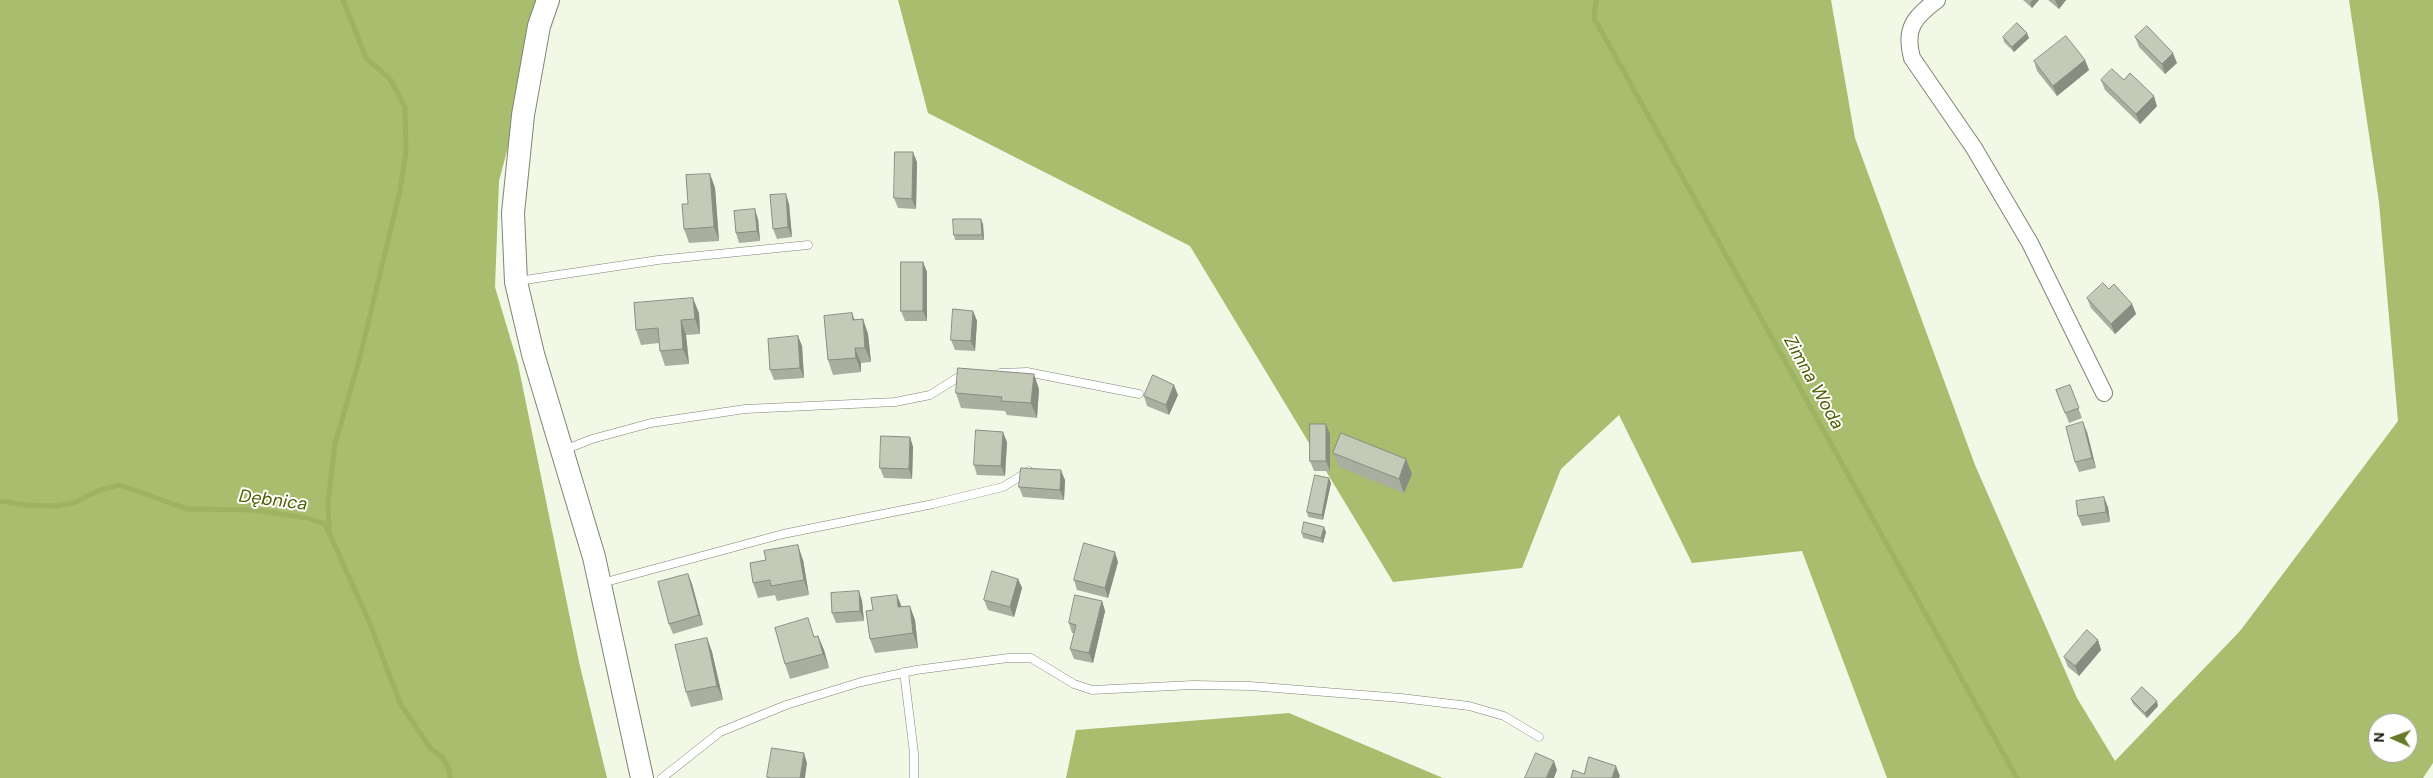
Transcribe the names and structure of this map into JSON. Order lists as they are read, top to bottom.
{
  "water": ["Zimna Woda", "Dębnica"],
  "north": "left"
}
